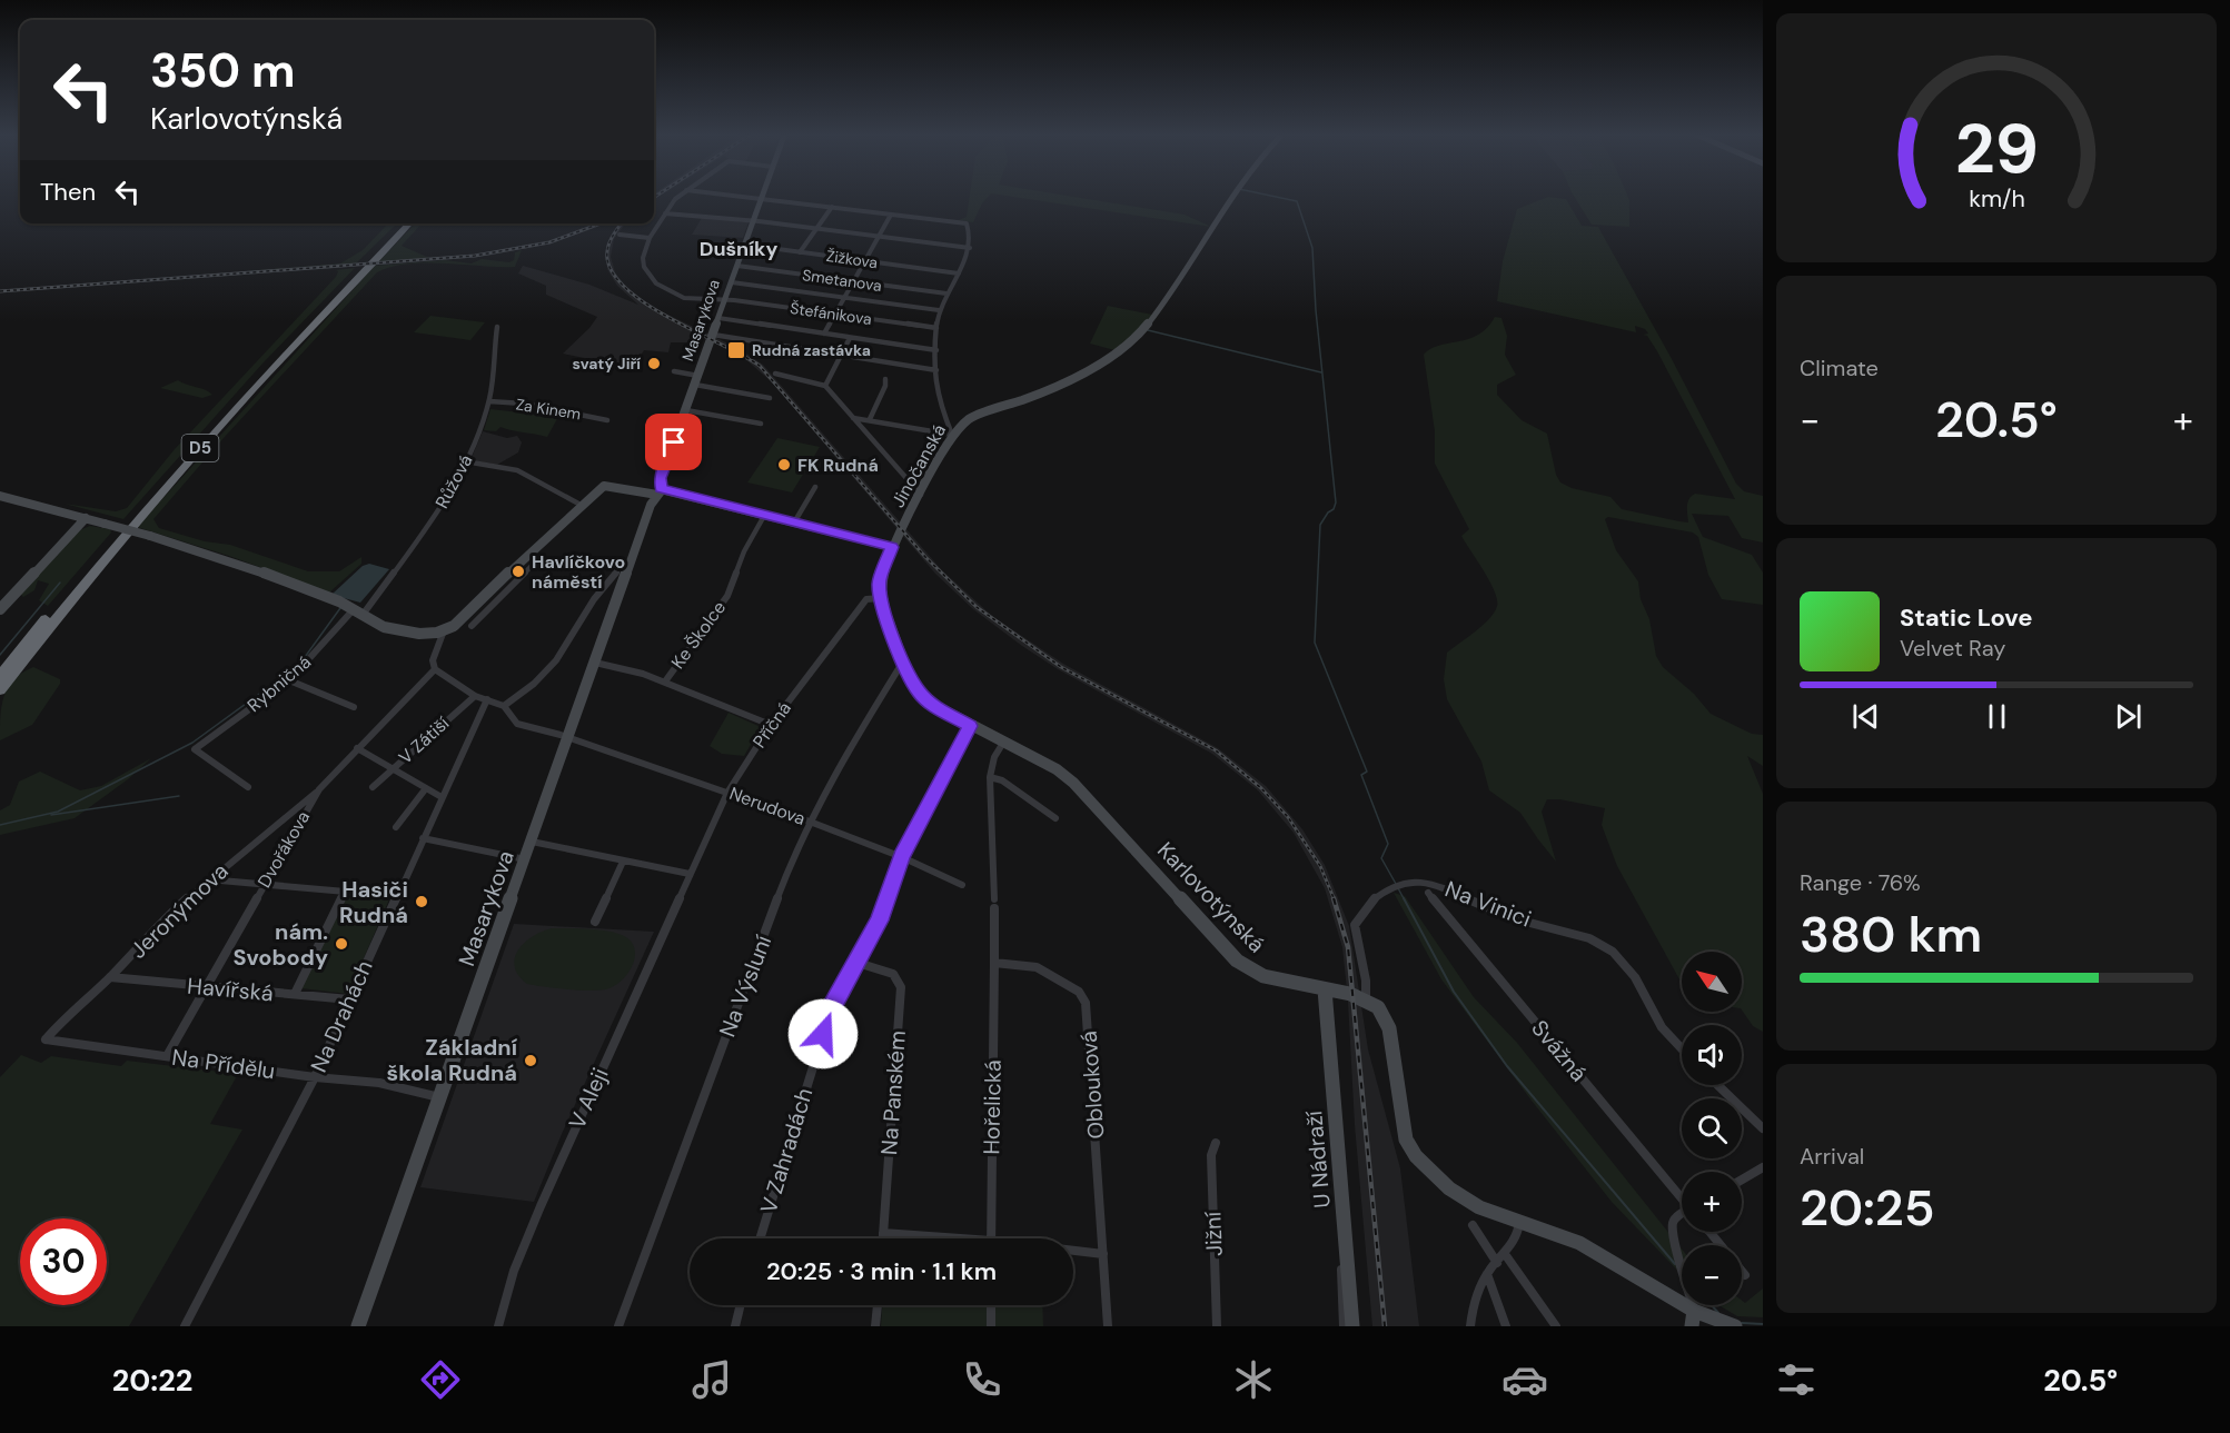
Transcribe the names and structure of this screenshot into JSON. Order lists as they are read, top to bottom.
{
  "streets": {
    "highway": ["D5"],
    "street": [
      "Žižkova",
      "Smetanova",
      "Štefánikova",
      "Masarykova",
      "Za Kinem",
      "Jinočanská",
      "Růžová",
      "Ke Školce",
      "Rybničná",
      "Příčná",
      "V Zátiší",
      "Nerudova",
      "Dvořákova",
      "Karlovotýnská",
      "Na Vinici",
      "Jeronýmova",
      "Na Výsluní",
      "Havířská",
      "Na Drahách",
      "Svážná",
      "Na Přídělu",
      "Oblouková",
      "Na Panském",
      "V Aleji",
      "Hořelická",
      "V Zahradách",
      "U Nádraží",
      "Jižní"
    ]
  },
  "crossings": [
    ["Žižkova", "Masarykova"],
    ["Smetanova", "Masarykova"],
    ["Štefánikova", "Masarykova"],
    ["Masarykova", "Nerudova"],
    ["Masarykova", "Na Přídělu"],
    ["Za Kinem", "Růžová"],
    ["Jinočanská", "Karlovotýnská"],
    ["Růžová", "Rybničná"],
    ["Příčná", "Nerudova"],
    ["Příčná", "Karlovotýnská"],
    ["Příčná", "V Aleji"],
    ["Nerudova", "Na Výsluní"],
    ["Nerudova", "V Zahradách"],
    ["Dvořákova", "Jeronýmova"],
    ["Dvořákova", "Havířská"],
    ["Dvořákova", "Na Přídělu"],
    ["Karlovotýnská", "Na Vinici"],
    ["Karlovotýnská", "Na Výsluní"],
    ["Karlovotýnská", "V Zahradách"],
    ["Karlovotýnská", "U Nádraží"],
    ["Jeronýmova", "Havířská"],
    ["Jeronýmova", "Na Přídělu"],
    ["Havířská", "Na Drahách"],
    ["Na Drahách", "Na Přídělu"],
    ["Oblouková", "Hořelická"],
    ["Na Panském", "V Zahradách"]
  ],
  "districts": ["Dušníky"],
  "places": {
    "transit": ["Rudná zastávka"],
    "other": [
      "svatý Jiří",
      "FK Rudná",
      "Havlíčkovo náměstí",
      "Hasiči Rudná",
      "nám. Svobody",
      "Základní škola Rudná"
    ]
  },
  "north": "top left",
  "page": {
    "turn": ["350 m", "Karlovotýnská"],
    "then": "Then",
    "tile": [
      "Climate",
      ["Range · 76%", "380 km"],
      ["Arrival", "20:25"]
    ],
    "heat": ["−", "20.5°", "+"],
    "song": ["Static Love", "Velvet Ray"],
    "map_buttons": ["+", "−"],
    "limit": "30",
    "trip": "20:25 · 3 min · 1.1 km",
    "tabs": ["20:22", "20.5°"],
    "gauge": ["29", "km/h"]
  }
}
